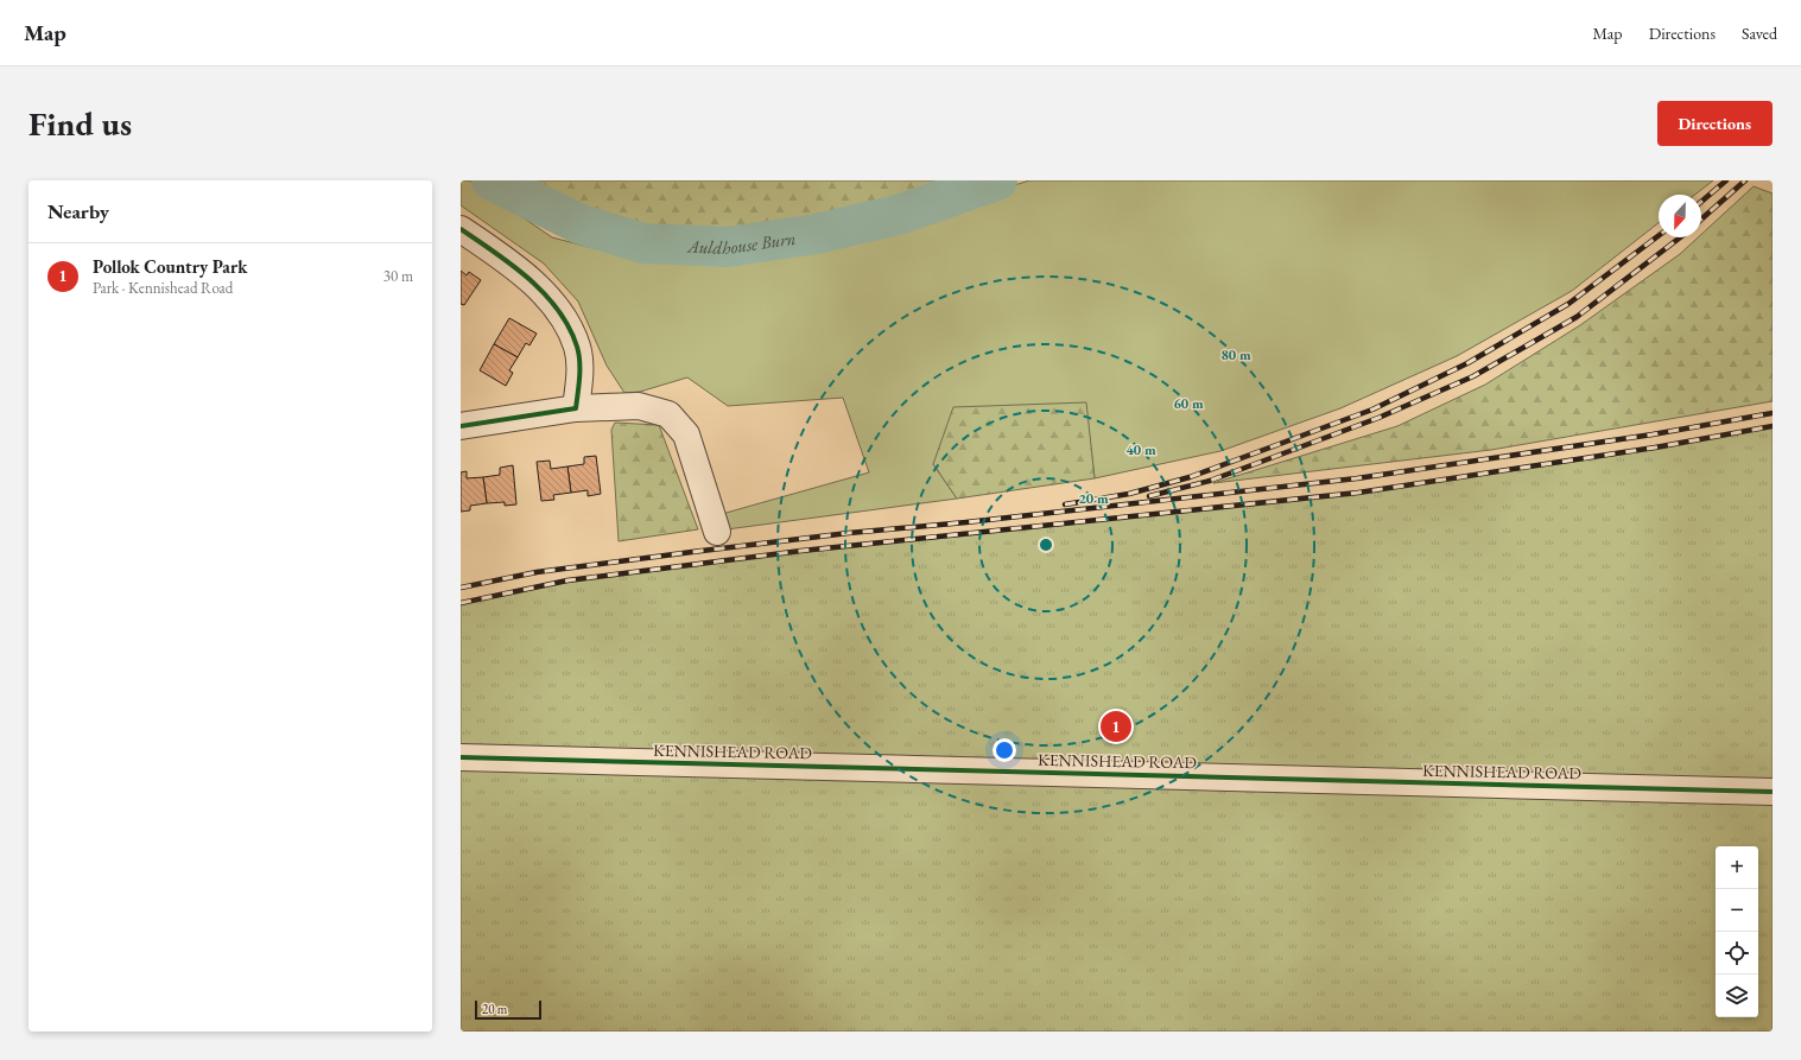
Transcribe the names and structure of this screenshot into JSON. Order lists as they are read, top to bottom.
{
  "streets": {
    "street": ["KENNISHEAD ROAD"]
  },
  "water": ["Auldhouse Burn"],
  "scale_bar": "20 m",
  "north": "bottom",
  "page": {
    "header": "Map",
    "nav": ["Map", "Directions", "Saved"],
    "buttons": "Directions",
    "title": "Find us",
    "heading": "Nearby",
    "list": [
      {
        "mark": "1",
        "name": "Pollok Country Park",
        "note": "Park · Kennishead Road",
        "value": "30 m"
      }
    ],
    "pins": "1",
    "map_buttons": ["+", "−"],
    "scale": "20 m"
  },
  "rings": [
    "80 m",
    "60 m",
    "40 m",
    "20 m"
  ]
}
